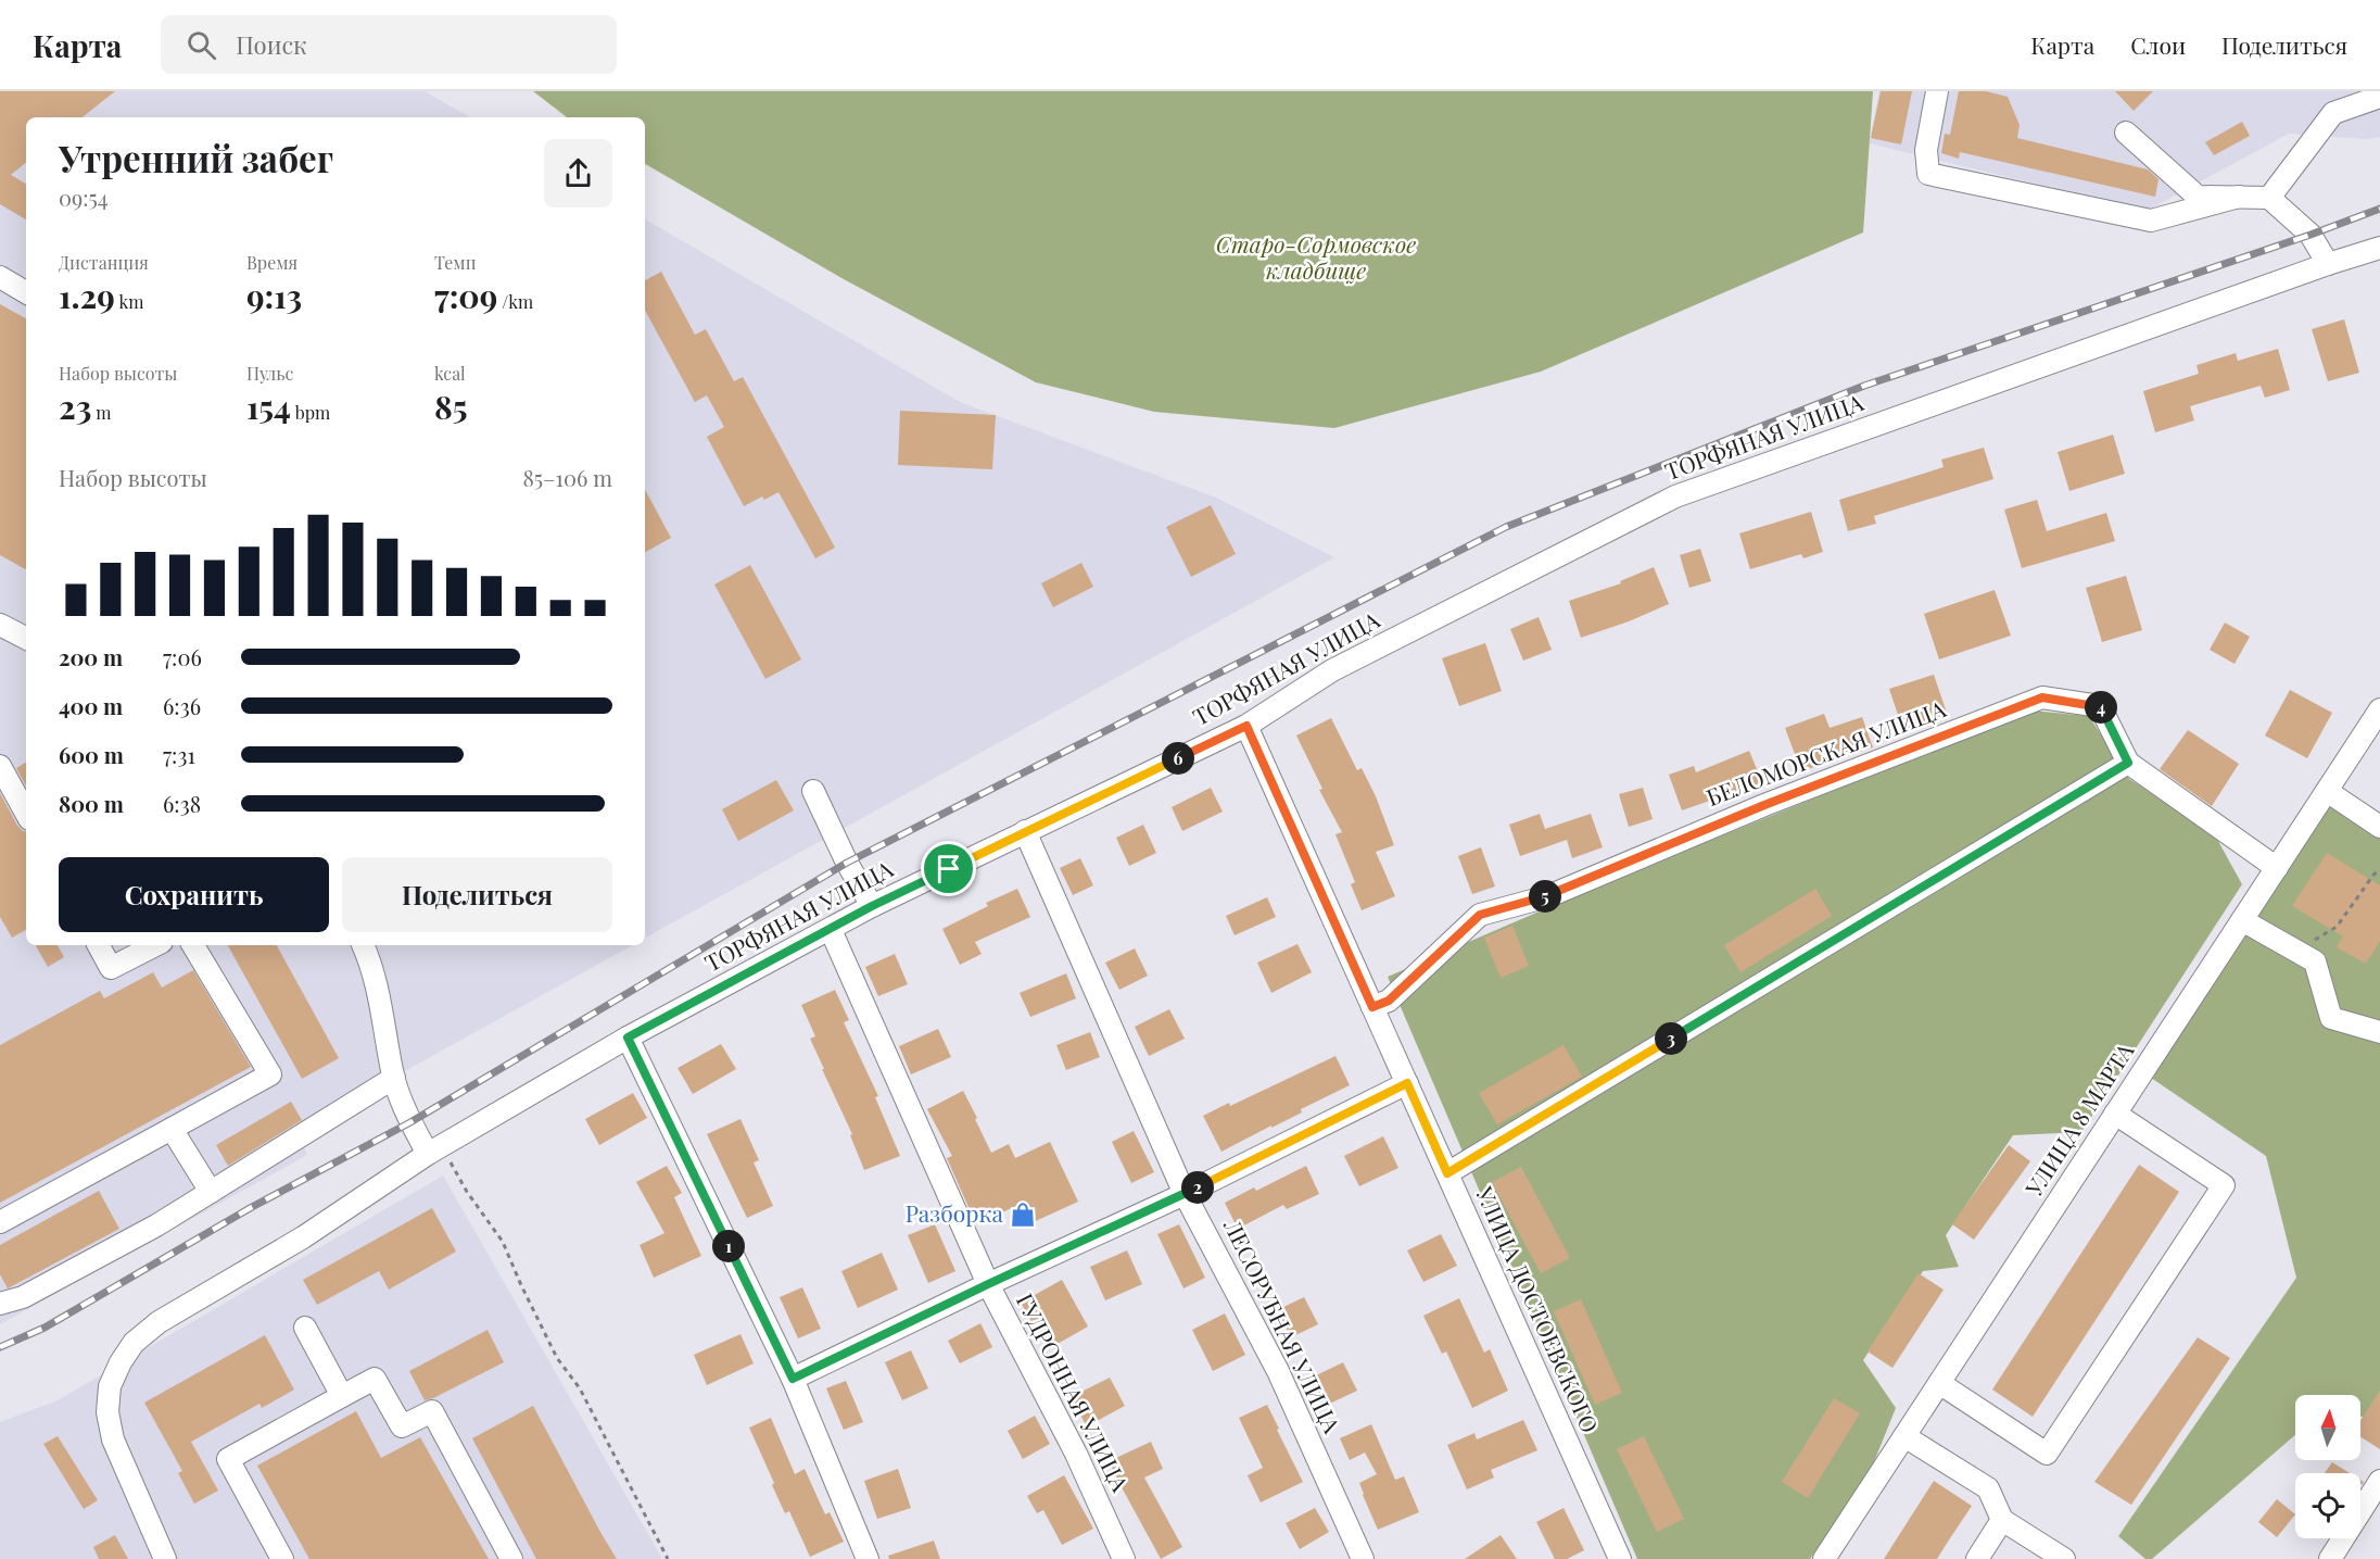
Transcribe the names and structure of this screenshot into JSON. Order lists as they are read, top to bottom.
{
  "streets": {
    "street": [
      "ТОРФЯНАЯ УЛИЦА",
      "БЕЛОМОРСКАЯ УЛИЦА",
      "УЛИЦА 8 МАРТА",
      "УЛИЦА ДОСТОЕВСКОГО",
      "ЛЕСОРУБНАЯ УЛИЦА",
      "ГУДРОННАЯ УЛИЦА"
    ]
  },
  "crossings": [
    ["ТОРФЯНАЯ УЛИЦА", "УЛИЦА ДОСТОЕВСКОГО"],
    ["ТОРФЯНАЯ УЛИЦА", "ЛЕСОРУБНАЯ УЛИЦА"],
    ["ТОРФЯНАЯ УЛИЦА", "ГУДРОННАЯ УЛИЦА"],
    ["БЕЛОМОРСКАЯ УЛИЦА", "УЛИЦА 8 МАРТА"],
    ["БЕЛОМОРСКАЯ УЛИЦА", "УЛИЦА ДОСТОЕВСКОГО"]
  ],
  "parks": ["Старо-Сормовское кладбище"],
  "places": {
    "shop": ["Разборка"]
  },
  "north": "top",
  "page": {
    "header": "Карта",
    "search": "Поиск",
    "nav": ["Карта", "Слои", "Поделиться"],
    "heading": ["Утренний забег", "09:54"],
    "stats": [
      ["Дистанция", "1.29 km"],
      ["Время", "9:13"],
      ["Темп", "7:09 /km"],
      ["Набор высоты", "23 m"],
      ["Пульс", "154 bpm"],
      ["kcal", "85"]
    ],
    "chart": ["Набор высоты", "85–106 m"],
    "list": [
      {
        "name": "200 m",
        "note": "7:06"
      },
      {
        "name": "400 m",
        "note": "6:36"
      },
      {
        "name": "600 m",
        "note": "7:31"
      },
      {
        "name": "800 m",
        "note": "6:38"
      }
    ],
    "pins": [
      "4",
      "6",
      "5",
      "3",
      "2",
      "1"
    ],
    "buttons": ["Сохранить", "Поделиться"]
  }
}
